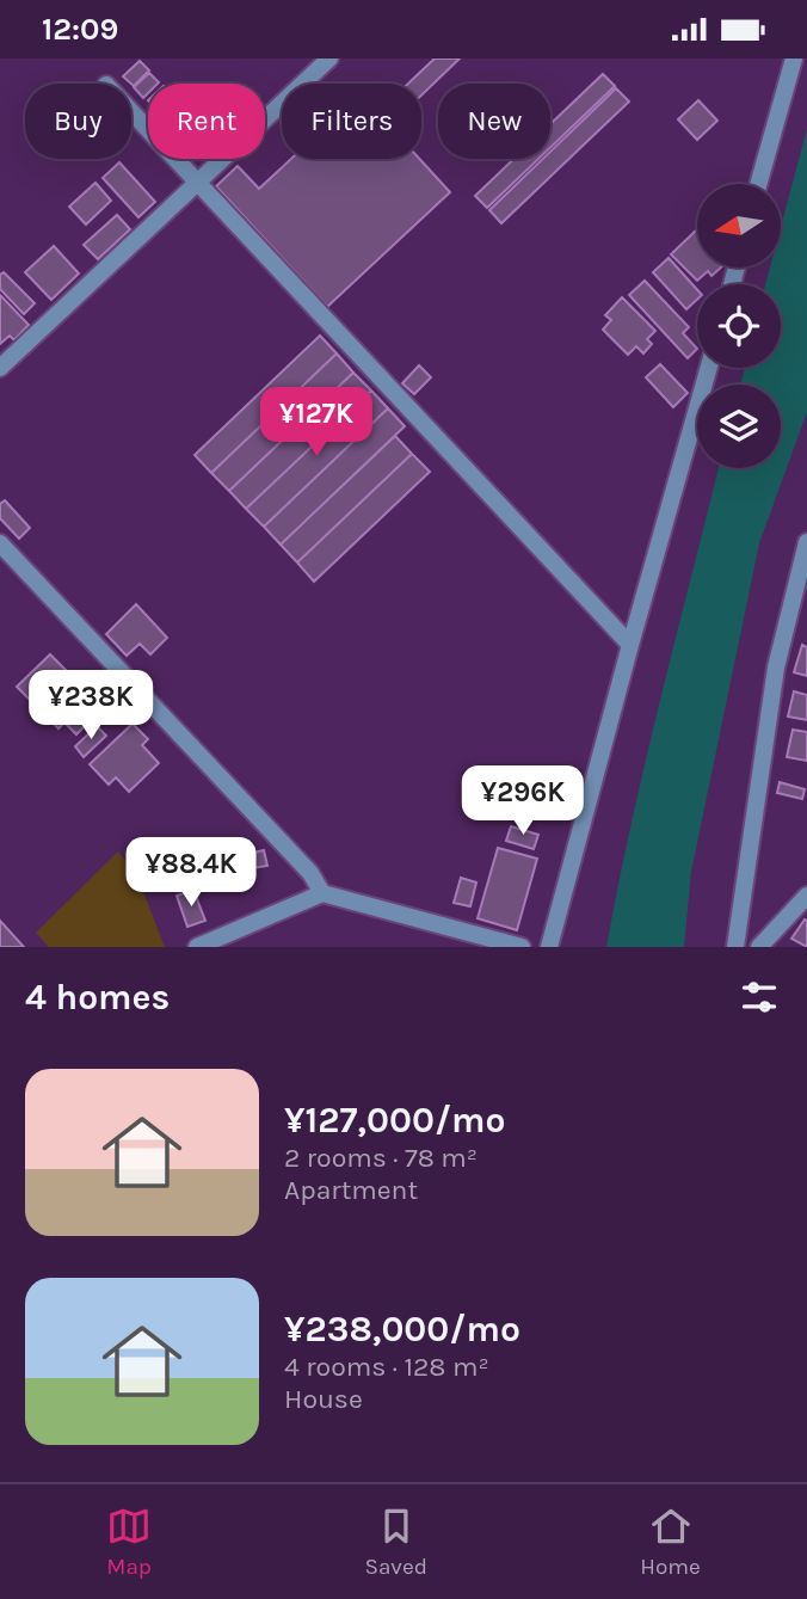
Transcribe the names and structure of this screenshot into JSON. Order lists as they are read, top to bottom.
{
  "north": "left",
  "page": {
    "status": "12:09",
    "chip": [
      "Buy",
      "Rent",
      "Filters",
      "New"
    ],
    "price": [
      "¥127K",
      "¥238K",
      "¥296K",
      "¥88.4K"
    ],
    "heading": "4 homes",
    "list": [
      {
        "name": "¥127,000/mo",
        "note": "2 rooms · 78 m² · Apartment"
      },
      {
        "name": "¥238,000/mo",
        "note": "4 rooms · 128 m² · House"
      }
    ],
    "tabs": ["Map", "Saved", "Home"]
  }
}
